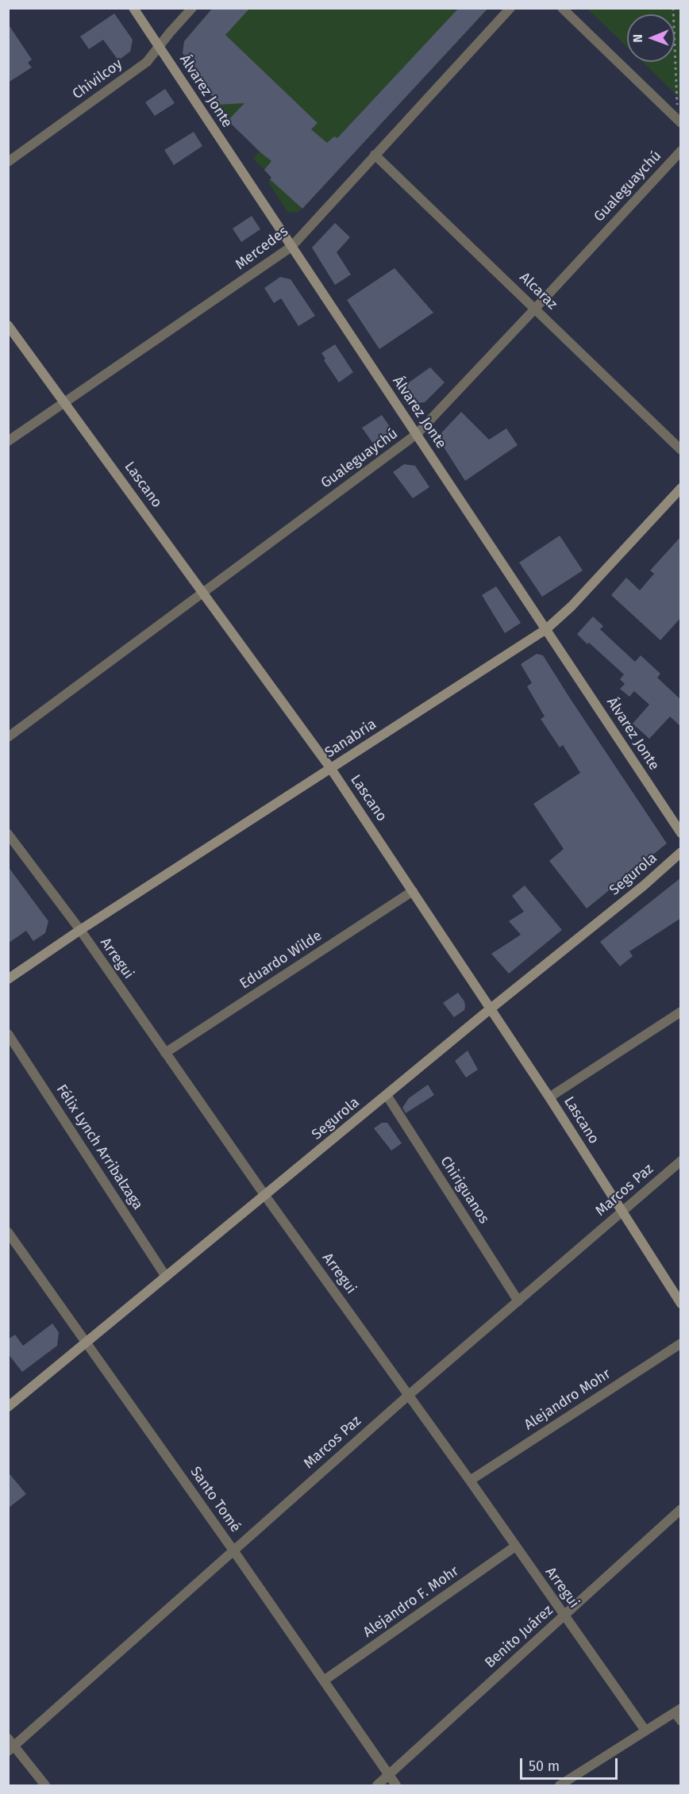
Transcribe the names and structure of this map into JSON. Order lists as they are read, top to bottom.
{
  "streets": {
    "street": [
      "Chivilcoy",
      "Álvarez Jonte",
      "Gualeguaychú",
      "Mercedes",
      "Alcaraz",
      "Lascano",
      "Sanabria",
      "Segurola",
      "Arregui",
      "Eduardo Wilde",
      "Félix Lynch Arribalzaga",
      "Chiriguanos",
      "Marcos Paz",
      "Alejandro Mohr",
      "Santo Tomé",
      "Alejandro F. Mohr",
      "Benito Juárez"
    ]
  },
  "crossings": [
    ["Chivilcoy", "Álvarez Jonte"],
    ["Álvarez Jonte", "Gualeguaychú"],
    ["Álvarez Jonte", "Mercedes"],
    ["Álvarez Jonte", "Sanabria"],
    ["Gualeguaychú", "Alcaraz"],
    ["Gualeguaychú", "Lascano"],
    ["Mercedes", "Alcaraz"],
    ["Mercedes", "Lascano"],
    ["Lascano", "Sanabria"],
    ["Lascano", "Segurola"],
    ["Lascano", "Eduardo Wilde"],
    ["Lascano", "Marcos Paz"],
    ["Sanabria", "Arregui"],
    ["Segurola", "Arregui"],
    ["Segurola", "Félix Lynch Arribalzaga"],
    ["Segurola", "Chiriguanos"],
    ["Segurola", "Santo Tomé"],
    ["Arregui", "Eduardo Wilde"],
    ["Arregui", "Marcos Paz"],
    ["Arregui", "Alejandro Mohr"],
    ["Arregui", "Alejandro F. Mohr"],
    ["Arregui", "Benito Juárez"],
    ["Chiriguanos", "Marcos Paz"],
    ["Marcos Paz", "Santo Tomé"],
    ["Santo Tomé", "Alejandro F. Mohr"],
    ["Santo Tomé", "Benito Juárez"]
  ],
  "scale_bar": "50 m",
  "north": "left"
}
